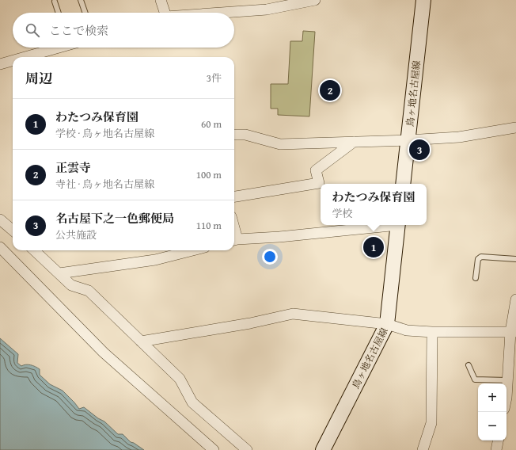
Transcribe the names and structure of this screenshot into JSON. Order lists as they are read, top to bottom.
{
  "streets": {
    "main road": ["鳥ヶ地名古屋線"]
  },
  "page": {
    "search": "ここで検索",
    "heading": ["周辺", "3件"],
    "pins": ["2", "3", "1"],
    "list": [
      {
        "mark": "1",
        "name": "わたつみ保育園",
        "note": "学校 · 鳥ヶ地名古屋線",
        "value": "60 m"
      },
      {
        "mark": "2",
        "name": "正雲寺",
        "note": "寺社 · 鳥ヶ地名古屋線",
        "value": "100 m"
      },
      {
        "mark": "3",
        "name": "名古屋下之一色郵便局",
        "note": "公共施設",
        "value": "110 m"
      }
    ],
    "popup": ["わたつみ保育園", "学校"],
    "map_buttons": ["+", "−"]
  }
}
